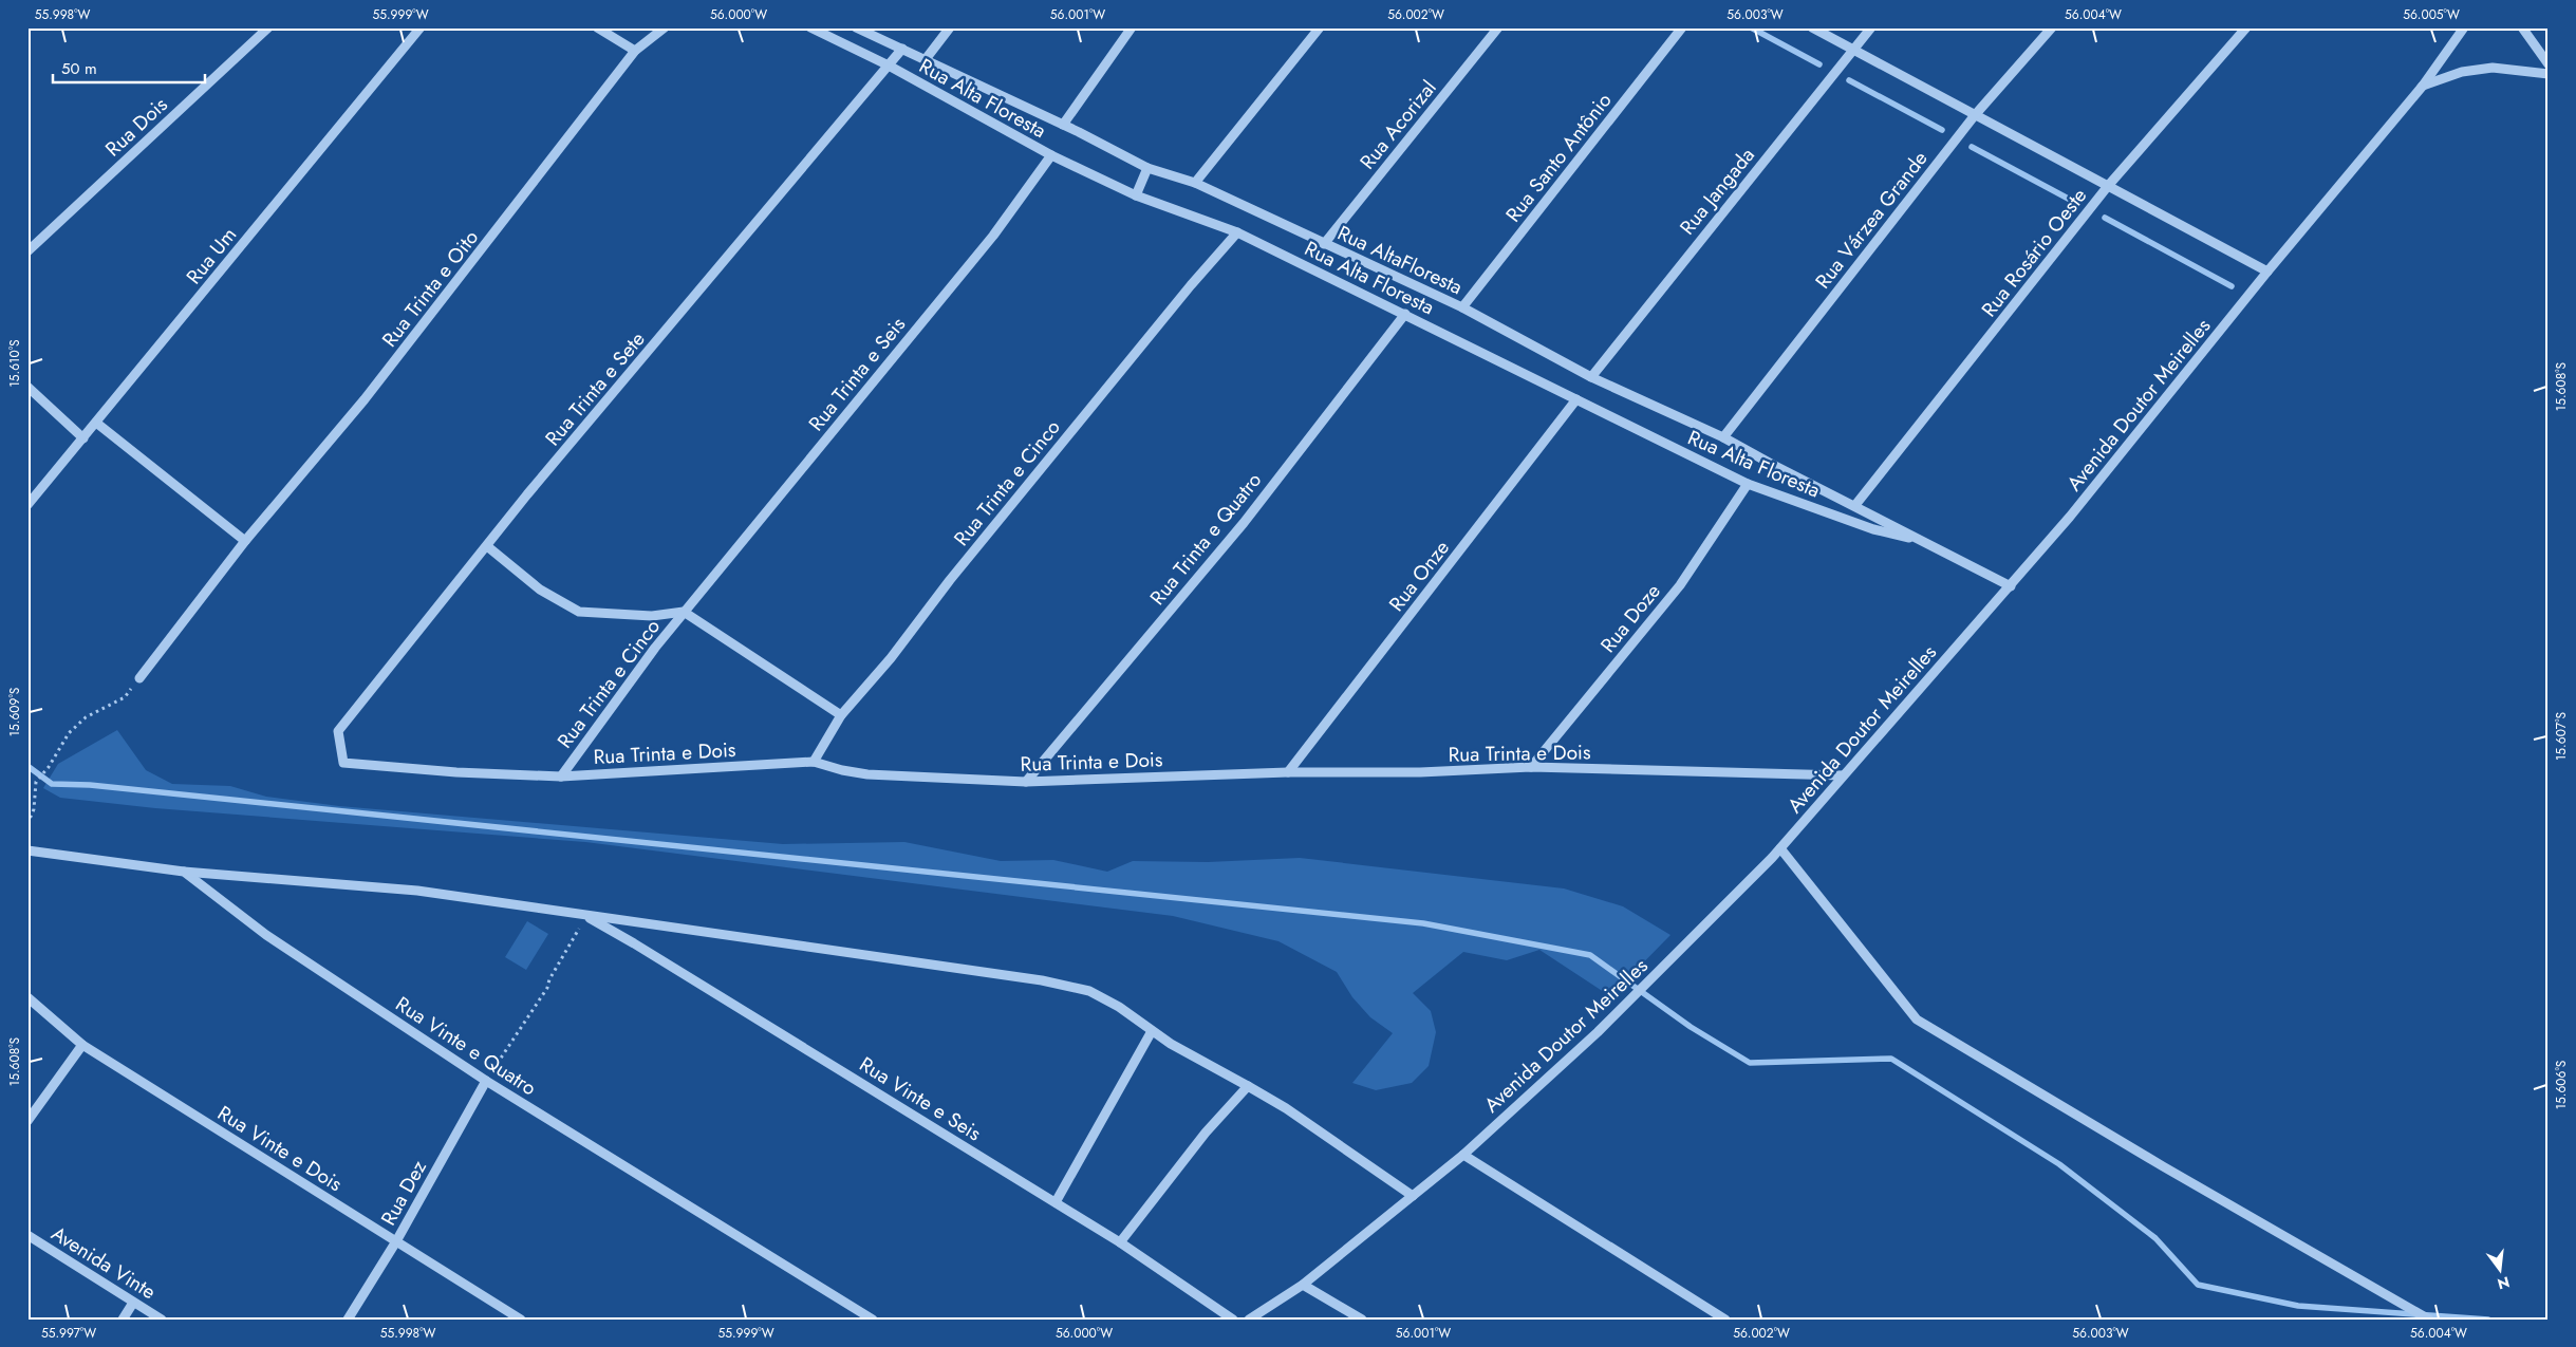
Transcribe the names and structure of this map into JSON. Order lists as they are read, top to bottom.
{
  "streets": {
    "street": [
      "Rua Alta Floresta",
      "Rua Acorizal",
      "Rua Dois",
      "Rua Santo Antônio",
      "Rua Jangada",
      "Rua Várzea Grande",
      "Rua Rosário Oeste",
      "Rua Um",
      "Rua AltaFloresta",
      "Rua Trinta e Oito",
      "Rua Trinta e Seis",
      "Rua Trinta e Sete",
      "Avenida Doutor Meirelles",
      "Rua Trinta e Cinco",
      "Rua Trinta e Quatro",
      "Rua Onze",
      "Rua Doze",
      "Rua Trinta e Dois",
      "Rua Vinte e Quatro",
      "Rua Vinte e Seis",
      "Rua Vinte e Dois",
      "Rua Dez",
      "Avenida Vinte"
    ]
  },
  "crossings": [
    ["Rua Alta Floresta", "Rua AltaFloresta"],
    ["Rua Alta Floresta", "Rua Trinta e Seis"],
    ["Rua Alta Floresta", "Rua Trinta e Sete"],
    ["Rua Alta Floresta", "Rua Trinta e Cinco"],
    ["Rua Alta Floresta", "Rua Trinta e Quatro"],
    ["Rua Alta Floresta", "Rua Onze"],
    ["Rua Alta Floresta", "Rua Doze"],
    ["Rua Acorizal", "Rua AltaFloresta"],
    ["Rua Santo Antônio", "Rua AltaFloresta"],
    ["Rua Jangada", "Rua AltaFloresta"],
    ["Rua Várzea Grande", "Rua AltaFloresta"],
    ["Rua Rosário Oeste", "Rua AltaFloresta"],
    ["Rua AltaFloresta", "Rua Trinta e Sete"],
    ["Rua Trinta e Seis", "Rua Trinta e Cinco"],
    ["Rua Trinta e Sete", "Rua Trinta e Dois"],
    ["Avenida Doutor Meirelles", "Rua Trinta e Dois"],
    ["Rua Trinta e Cinco", "Rua Trinta e Dois"],
    ["Rua Trinta e Quatro", "Rua Trinta e Dois"],
    ["Rua Onze", "Rua Trinta e Dois"],
    ["Rua Doze", "Rua Trinta e Dois"],
    ["Rua Vinte e Quatro", "Rua Dez"],
    ["Rua Vinte e Dois", "Rua Dez"]
  ],
  "scale_bar": "50 m",
  "north": "bottom",
  "coordinates": [
    "55.998°W",
    "55.999°W",
    "56.000°W",
    "56.001°W",
    "56.002°W",
    "56.003°W",
    "56.004°W",
    "56.005°W",
    "15.610°S",
    "15.608°S",
    "15.609°S",
    "15.607°S",
    "15.606°S",
    "55.997°W"
  ]
}
